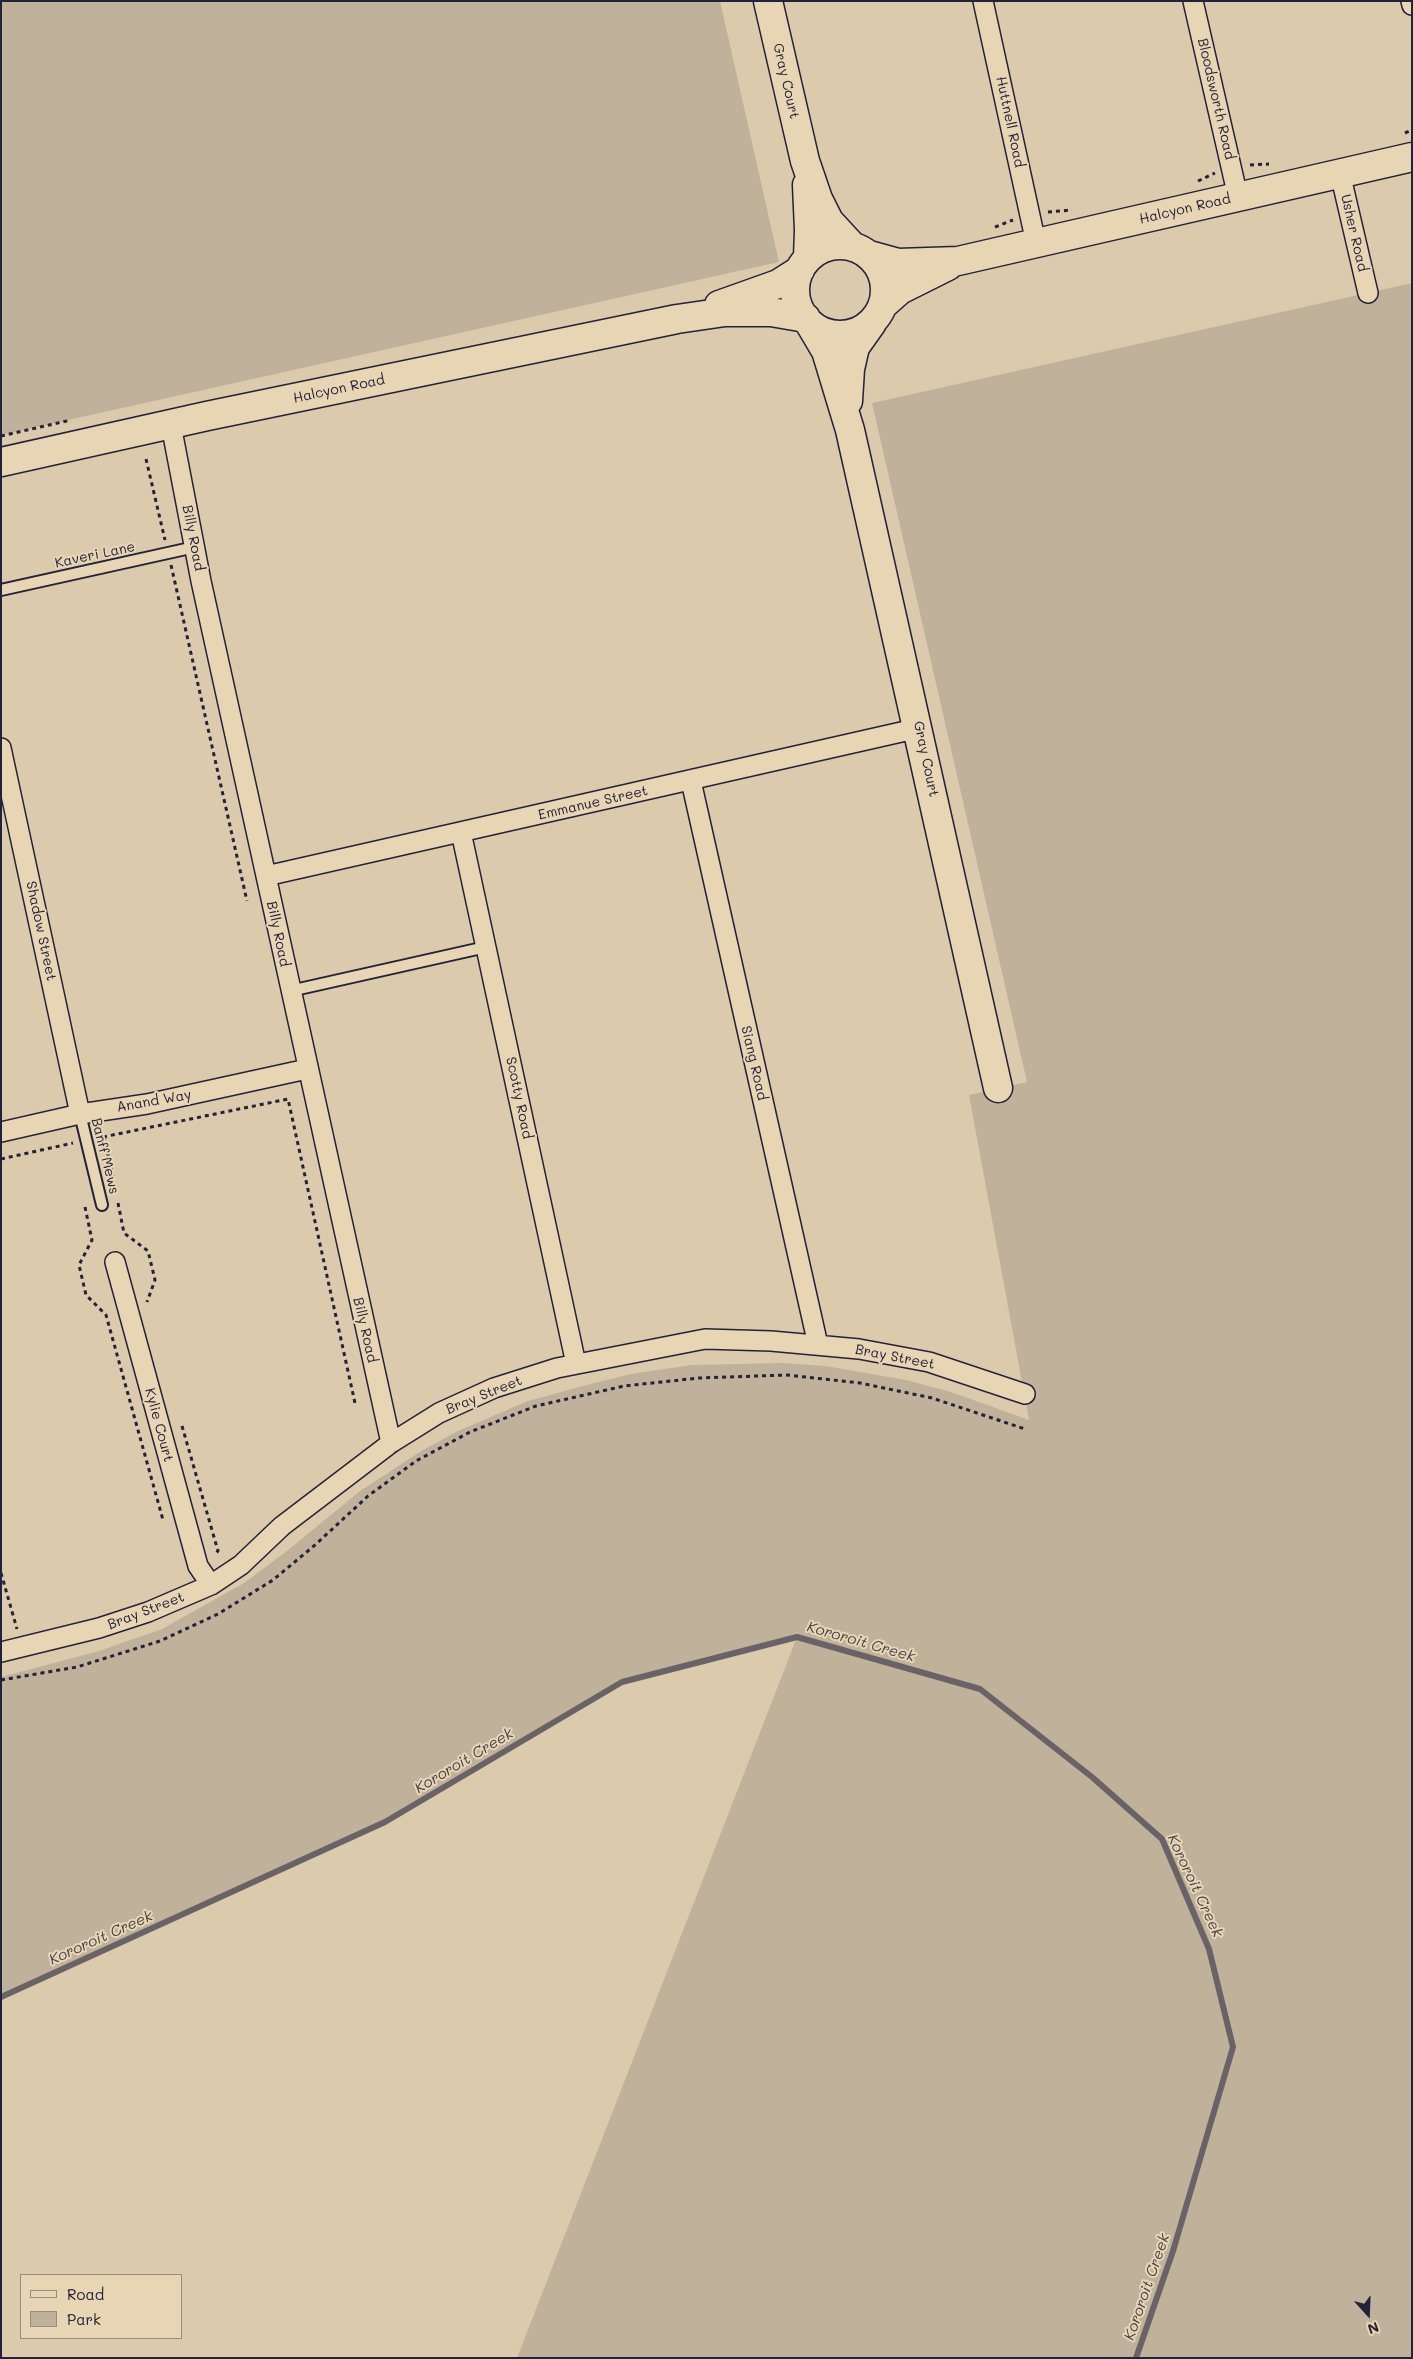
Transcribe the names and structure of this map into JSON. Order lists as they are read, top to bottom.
{
  "streets": {
    "street": [
      "Gray Court",
      "Bloodsworth Road",
      "Huttnell Road",
      "Halcyon Road",
      "Usher Road",
      "Billy Road",
      "Emmanue Street",
      "Shadow Street",
      "Siang Road",
      "Scotty Road",
      "Anand Way",
      "Bray Street",
      "Kylie Court"
    ],
    "lane": ["Kaveri Lane", "Banff Mews"]
  },
  "crossings": [
    ["Gray Court", "Emmanue Street"],
    ["Bloodsworth Road", "Halcyon Road"],
    ["Huttnell Road", "Halcyon Road"],
    ["Halcyon Road", "Usher Road"],
    ["Halcyon Road", "Billy Road"],
    ["Billy Road", "Kaveri Lane"],
    ["Billy Road", "Emmanue Street"],
    ["Billy Road", "Anand Way"],
    ["Billy Road", "Bray Street"],
    ["Emmanue Street", "Siang Road"],
    ["Emmanue Street", "Scotty Road"],
    ["Shadow Street", "Anand Way"],
    ["Shadow Street", "Banff Mews"],
    ["Siang Road", "Bray Street"],
    ["Scotty Road", "Bray Street"],
    ["Anand Way", "Banff Mews"],
    ["Bray Street", "Kylie Court"]
  ],
  "water": ["Kororoit Creek"],
  "legend": ["Road", "Park"],
  "north": "bottom"
}
